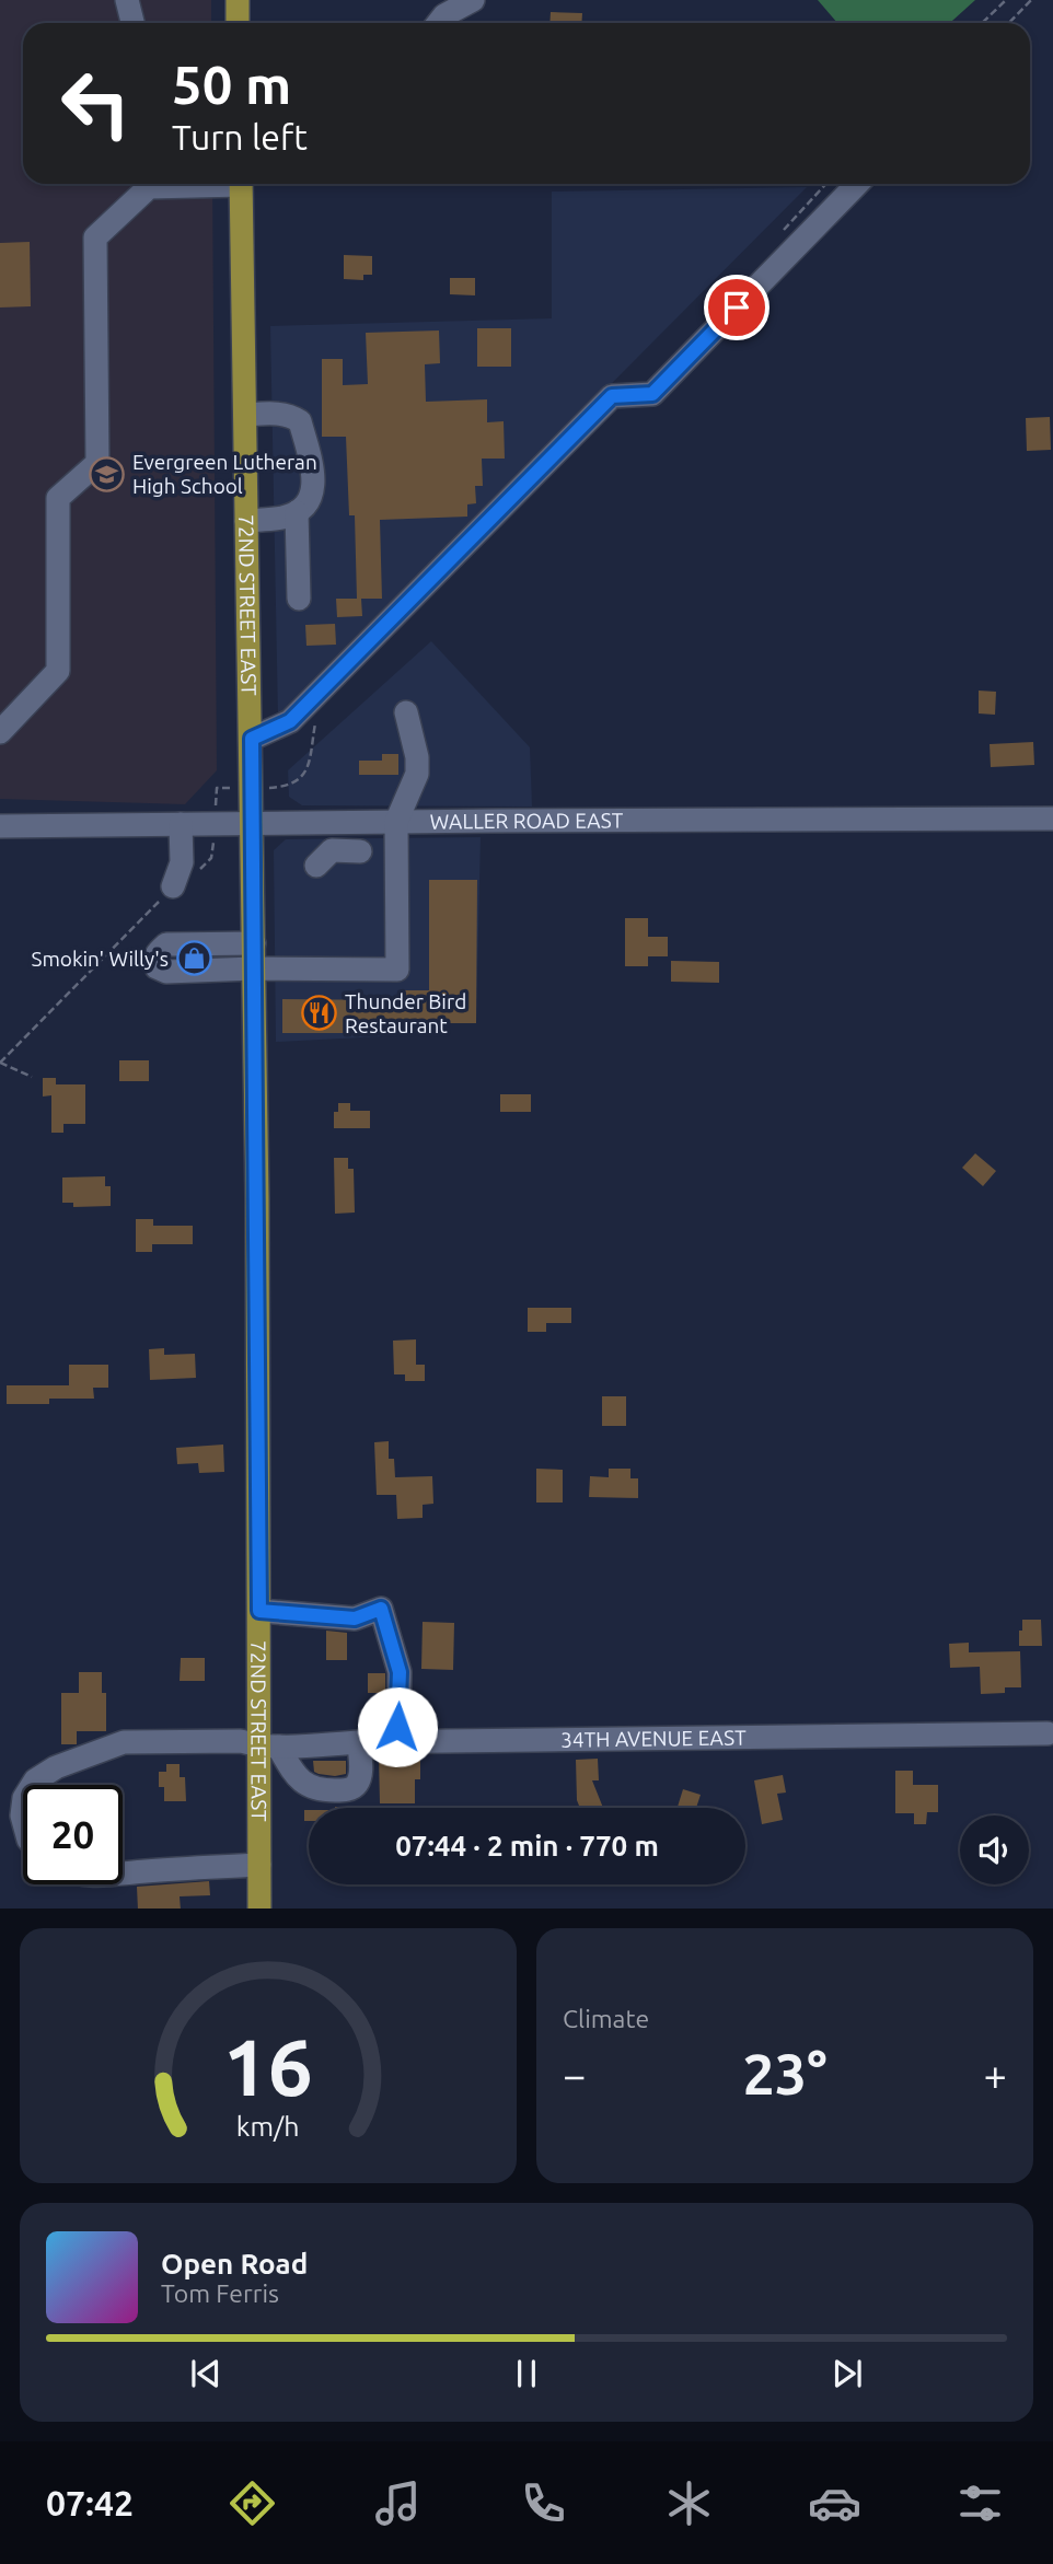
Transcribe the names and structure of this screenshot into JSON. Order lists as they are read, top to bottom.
{
  "streets": {
    "main road": ["72ND STREET EAST"],
    "street": ["WALLER ROAD EAST", "34TH AVENUE EAST"]
  },
  "crossings": [
    ["72ND STREET EAST", "WALLER ROAD EAST"],
    ["72ND STREET EAST", "34TH AVENUE EAST"]
  ],
  "places": {
    "school or university": ["Evergreen Lutheran High School"],
    "shop": ["Smokin' Willy's"],
    "restaurant": ["Thunder Bird Restaurant"]
  },
  "page": {
    "turn": ["50 m", "Turn left"],
    "limit": "20",
    "trip": "07:44 · 2 min · 770 m",
    "tile": "Climate",
    "heat": ["−", "23°", "+"],
    "song": ["Open Road", "Tom Ferris"],
    "tabs": "07:42",
    "gauge": ["16", "km/h"]
  }
}
